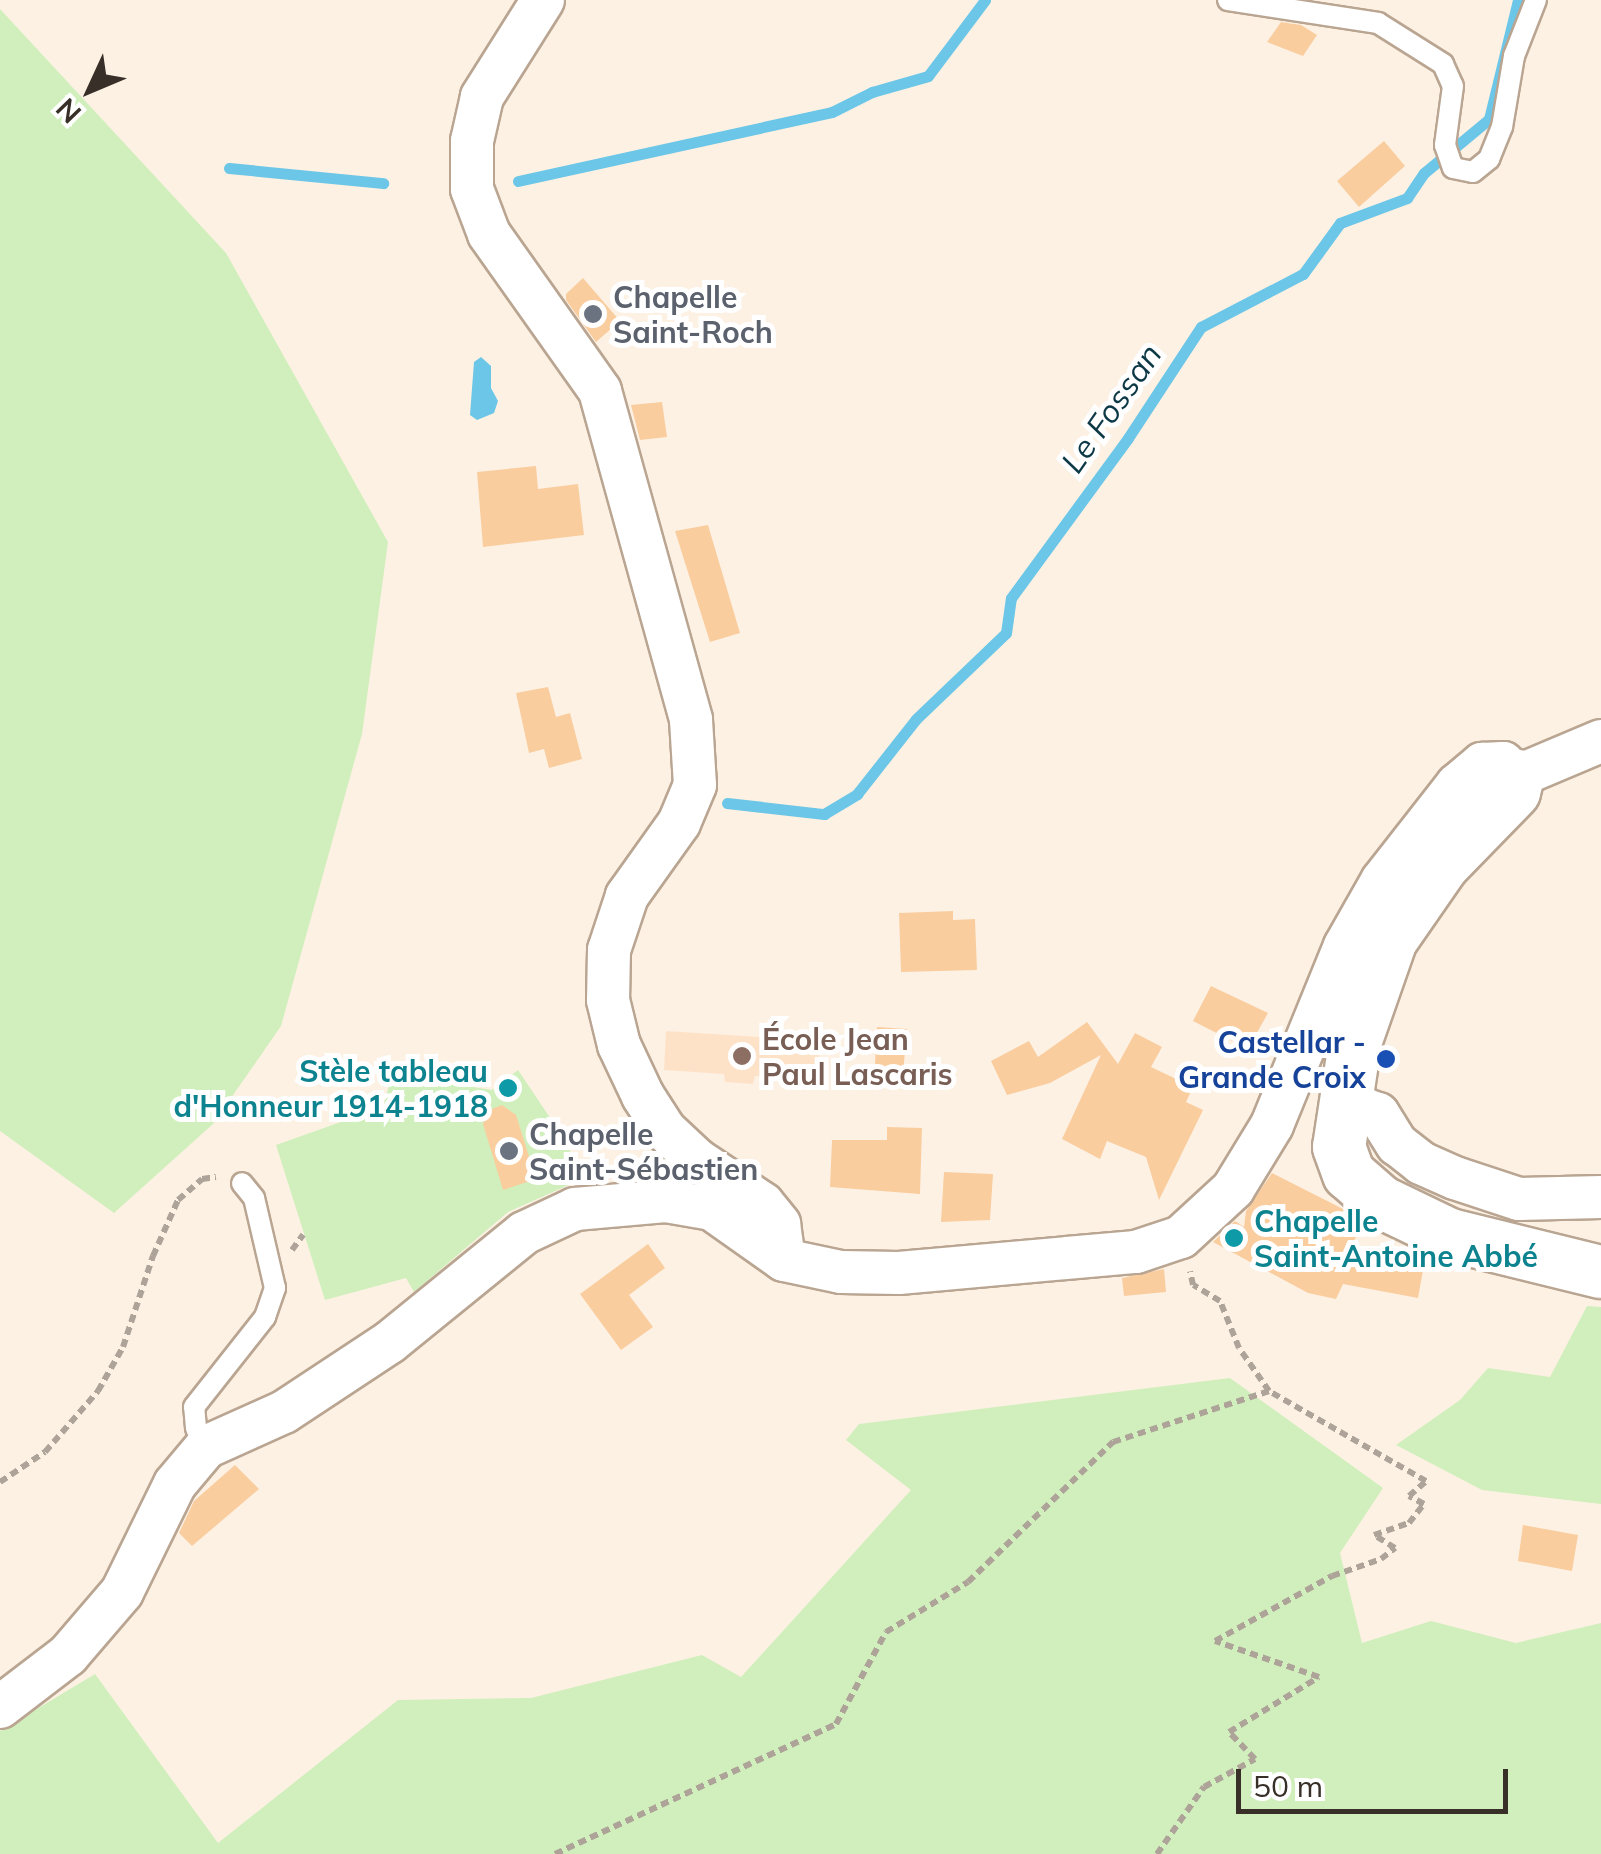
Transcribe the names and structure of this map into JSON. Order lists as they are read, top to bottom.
{
  "water": ["Le Fossan"],
  "places": [
    "Chapelle Saint-Roch",
    "École Jean Paul Lascaris",
    "Castellar - Grande Croix",
    "Stèle tableau d'Honneur 1914-1918",
    "Chapelle Saint-Sébastien",
    "Chapelle Saint-Antoine Abbé"
  ],
  "scale_bar": "50 m",
  "north": "bottom left"
}
